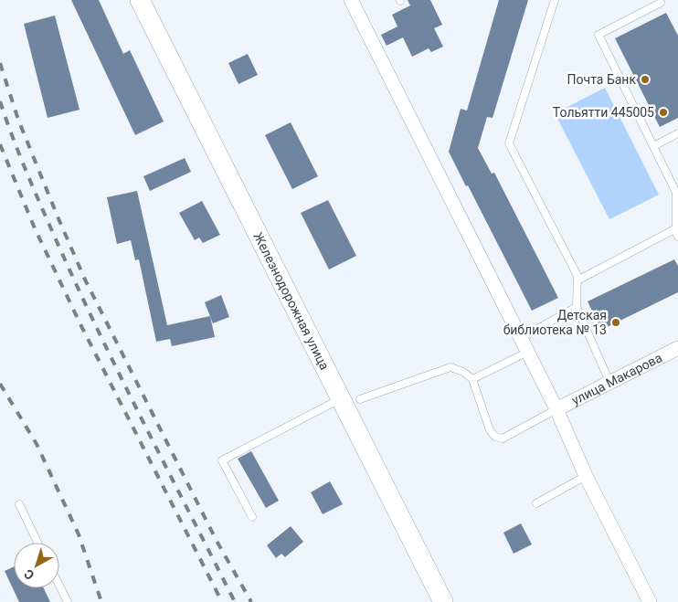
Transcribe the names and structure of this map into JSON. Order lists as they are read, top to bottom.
{
  "streets": {
    "main road": ["Железнодорожная улица"],
    "street": ["улица Макарова"]
  },
  "places": ["Почта Банк", "Тольятти 445005", "Детская библиотека № 13"],
  "north": "bottom left"
}
